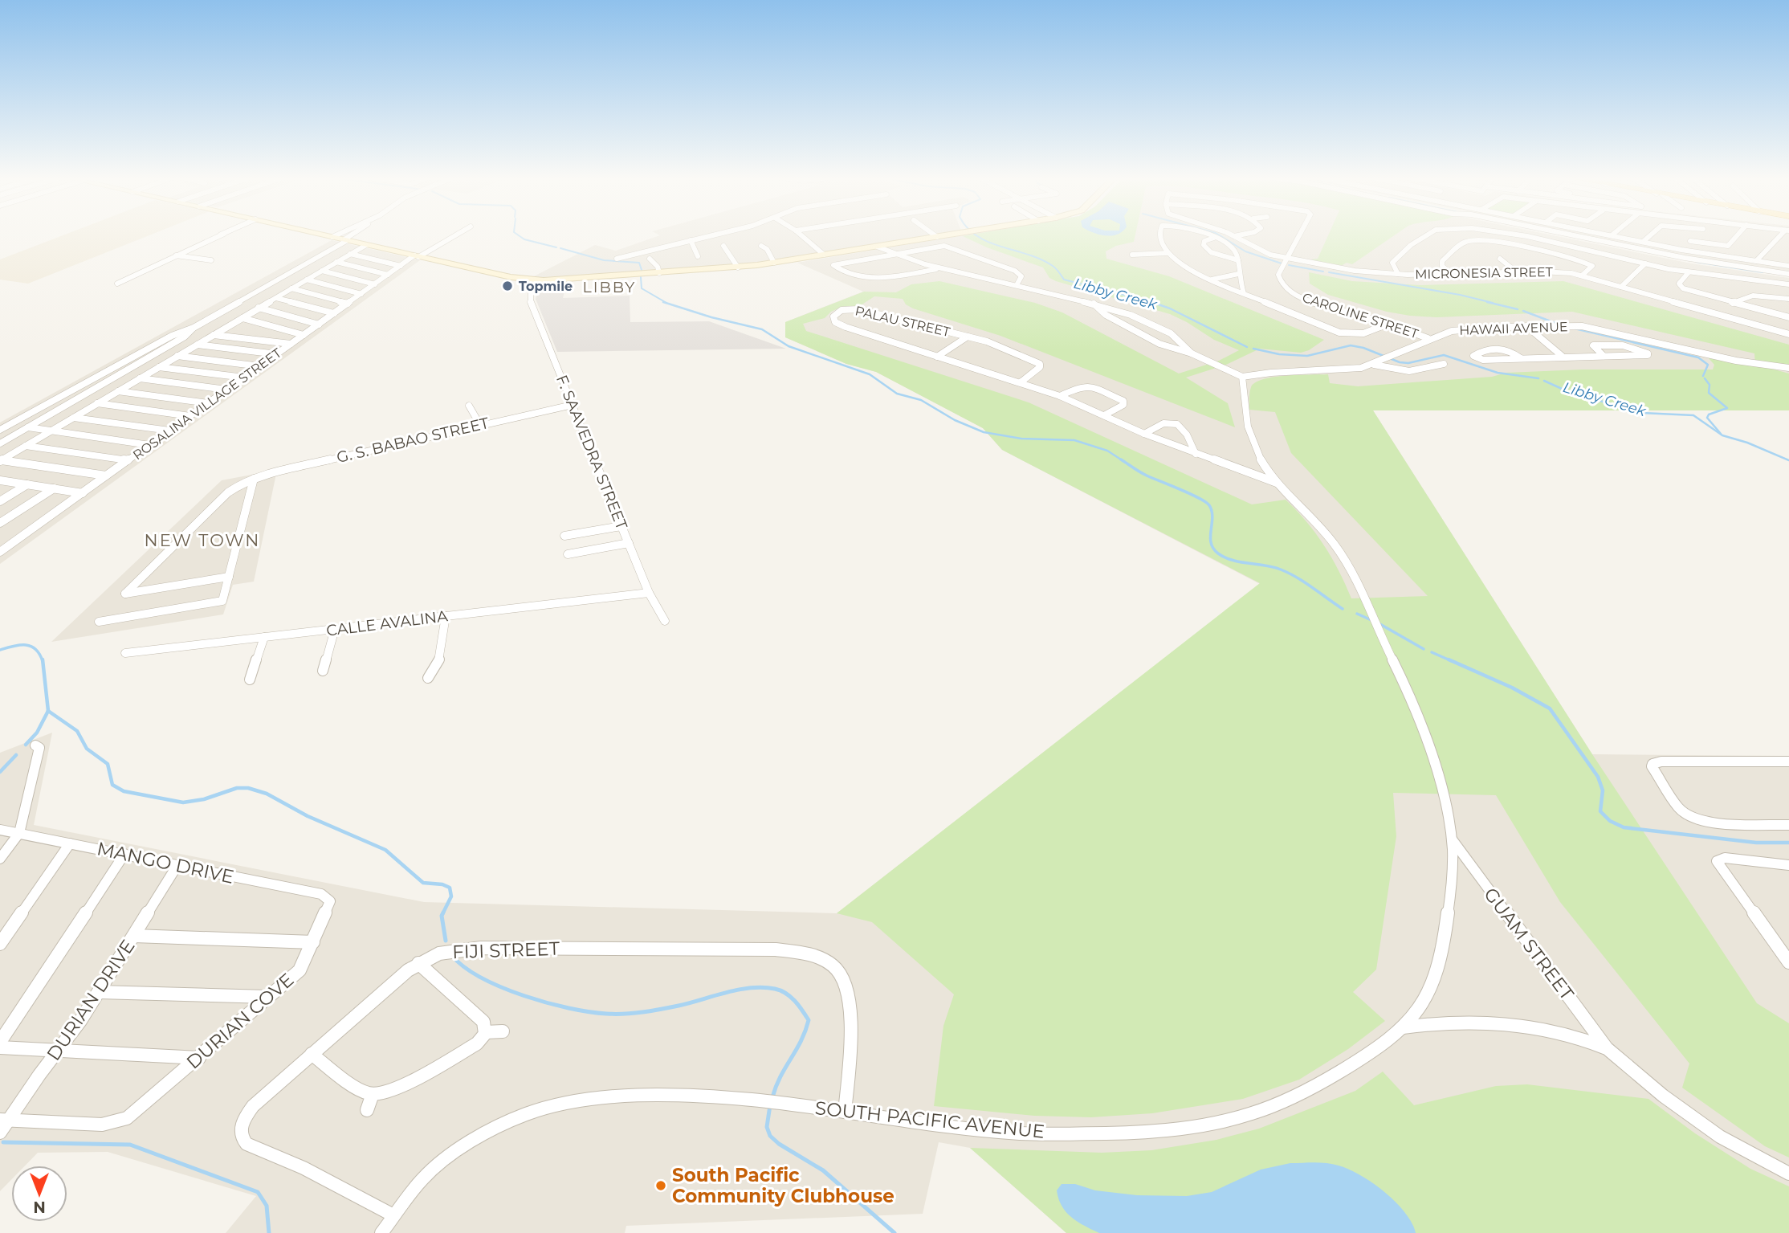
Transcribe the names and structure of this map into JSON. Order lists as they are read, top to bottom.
{
  "streets": {
    "street": [
      "MICRONESIA STREET",
      "CAROLINE STREET",
      "PALAU STREET",
      "HAWAII AVENUE",
      "ROSALINA VILLAGE STREET",
      "G. S. BABAO STREET",
      "F. SAAVEDRA STREET",
      "CALLE AVALINA",
      "MANGO DRIVE",
      "GUAM STREET",
      "FIJI STREET",
      "DURIAN DRIVE",
      "DURIAN COVE",
      "SOUTH PACIFIC AVENUE"
    ]
  },
  "crossings": [
    ["MICRONESIA STREET", "CAROLINE STREET"],
    ["CAROLINE STREET", "HAWAII AVENUE"],
    ["PALAU STREET", "SOUTH PACIFIC AVENUE"],
    ["HAWAII AVENUE", "SOUTH PACIFIC AVENUE"],
    ["G. S. BABAO STREET", "F. SAAVEDRA STREET"],
    ["F. SAAVEDRA STREET", "CALLE AVALINA"],
    ["MANGO DRIVE", "DURIAN DRIVE"],
    ["MANGO DRIVE", "DURIAN COVE"],
    ["GUAM STREET", "SOUTH PACIFIC AVENUE"],
    ["FIJI STREET", "SOUTH PACIFIC AVENUE"],
    ["DURIAN DRIVE", "DURIAN COVE"]
  ],
  "districts": ["LIBBY", "NEW TOWN"],
  "water": ["Libby Creek"],
  "places": ["Topmile", "South Pacific Community Clubhouse"],
  "north": "bottom"
}
